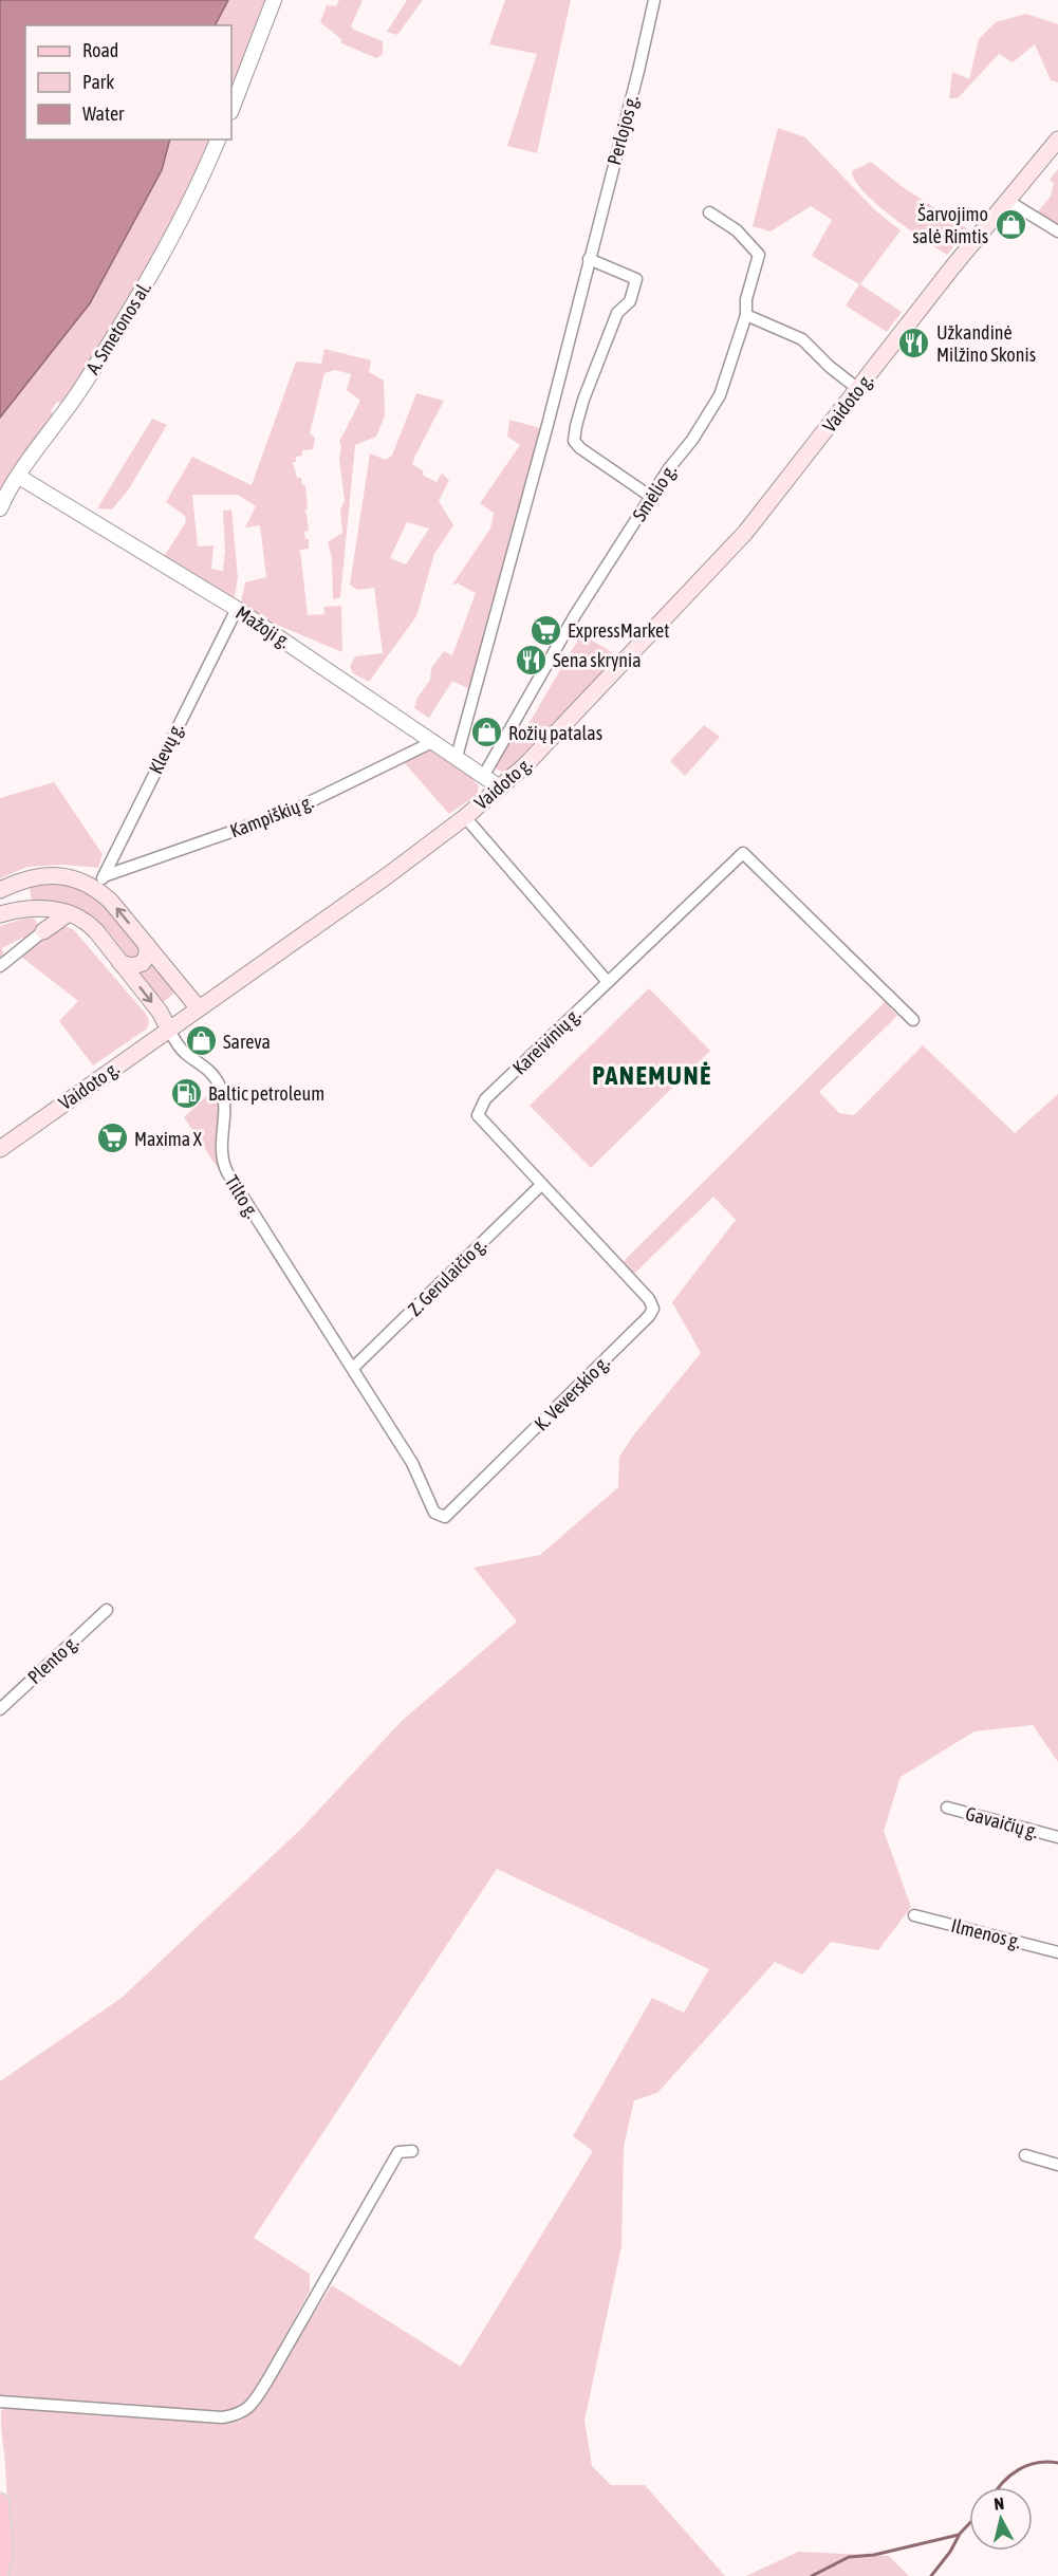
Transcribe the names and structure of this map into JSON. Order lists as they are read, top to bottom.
{
  "streets": {
    "main road": ["Vaidoto g.", "Tilto g."],
    "street": [
      "Perlojos g.",
      "A. Smetonos al.",
      "Smėlio g.",
      "Mažoji g.",
      "Klevų g.",
      "Kampiškių g.",
      "Kareivinių g.",
      "Z. Gerulaičio g.",
      "K. Veverskio g.",
      "Plento g.",
      "Gavaičių g.",
      "Ilmenos g."
    ]
  },
  "crossings": [
    ["Perlojos g.", "Mažoji g."],
    ["A. Smetonos al.", "Mažoji g."],
    ["Vaidoto g.", "Mažoji g."],
    ["Vaidoto g.", "Tilto g."],
    ["Smėlio g.", "Mažoji g."],
    ["Mažoji g.", "Klevų g."],
    ["Mažoji g.", "Kampiškių g."],
    ["Klevų g.", "Kampiškių g."],
    ["Kareivinių g.", "Z. Gerulaičio g."],
    ["Kareivinių g.", "K. Veverskio g."],
    ["Tilto g.", "Z. Gerulaičio g."],
    ["Tilto g.", "K. Veverskio g."]
  ],
  "districts": ["PANEMUNĖ"],
  "places": {
    "shop": ["Šarvojimo salė Rimtis", "Rožių patalas", "Sareva"],
    "restaurant": ["Užkandinė Milžino Skonis", "Sena skrynia"],
    "supermarket": ["ExpressMarket", "Maxima X"],
    "fuel station": ["Baltic petroleum"]
  },
  "legend": ["Road", "Park", "Water"],
  "north": "top"
}
